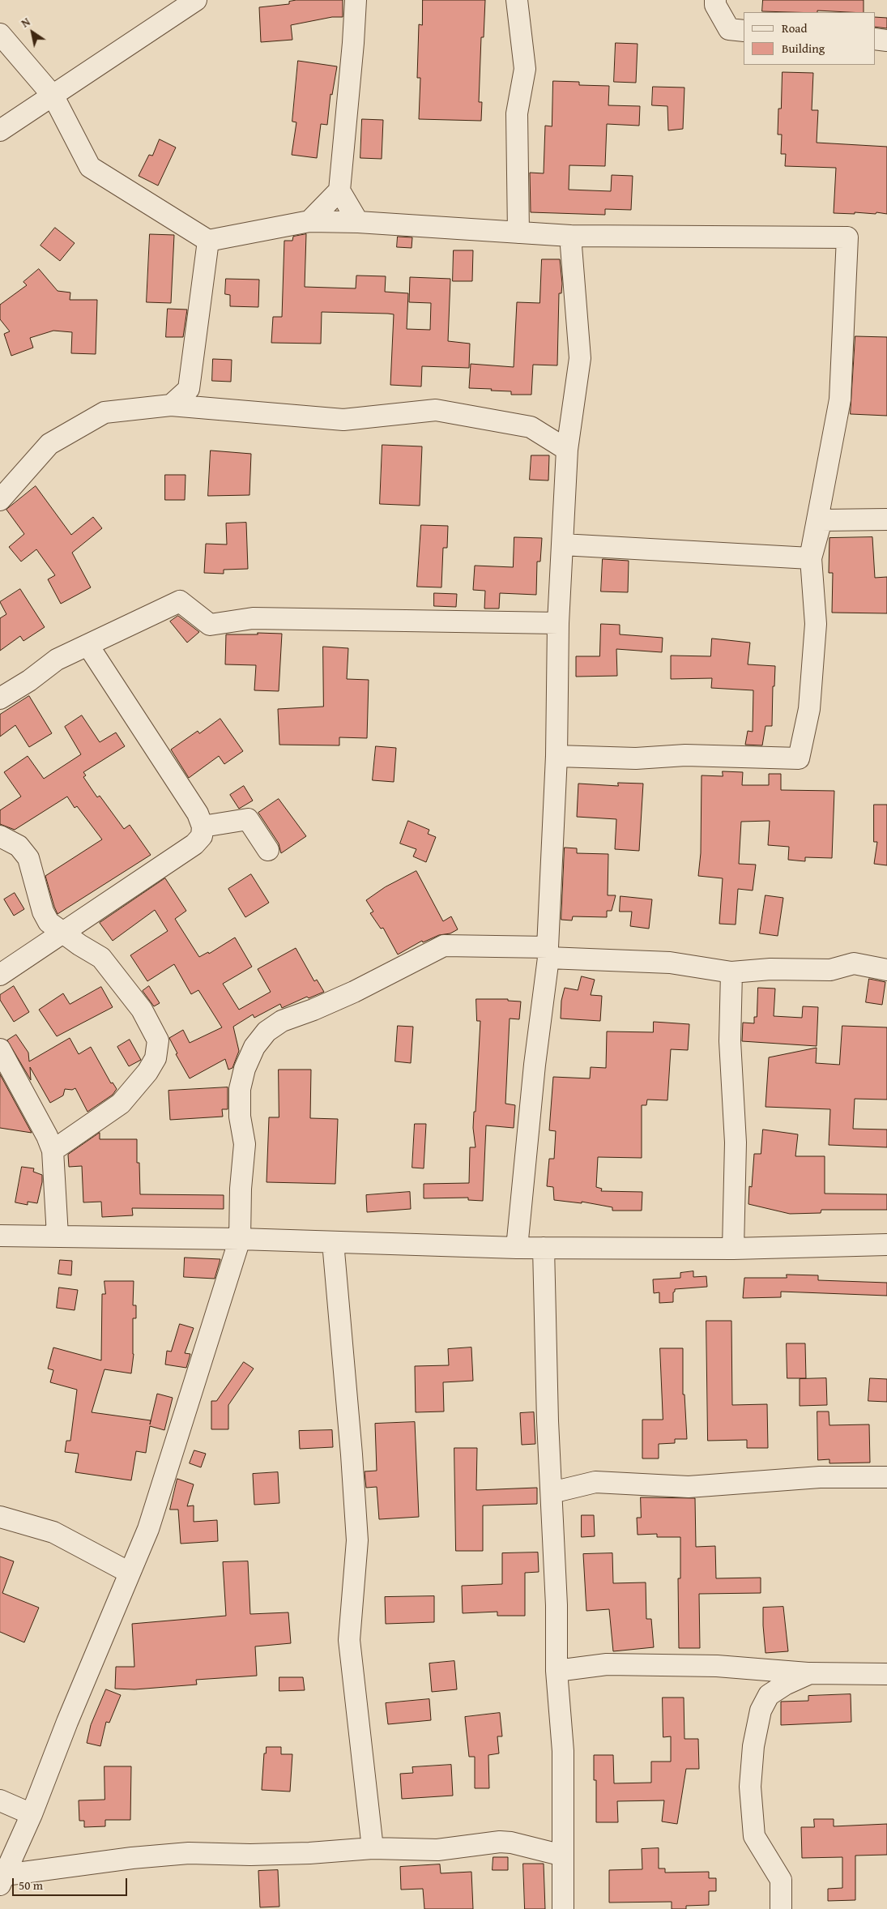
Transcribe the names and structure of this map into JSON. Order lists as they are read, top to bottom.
{
  "legend": ["Road", "Building"],
  "scale_bar": "50 m",
  "north": "top left"
}
